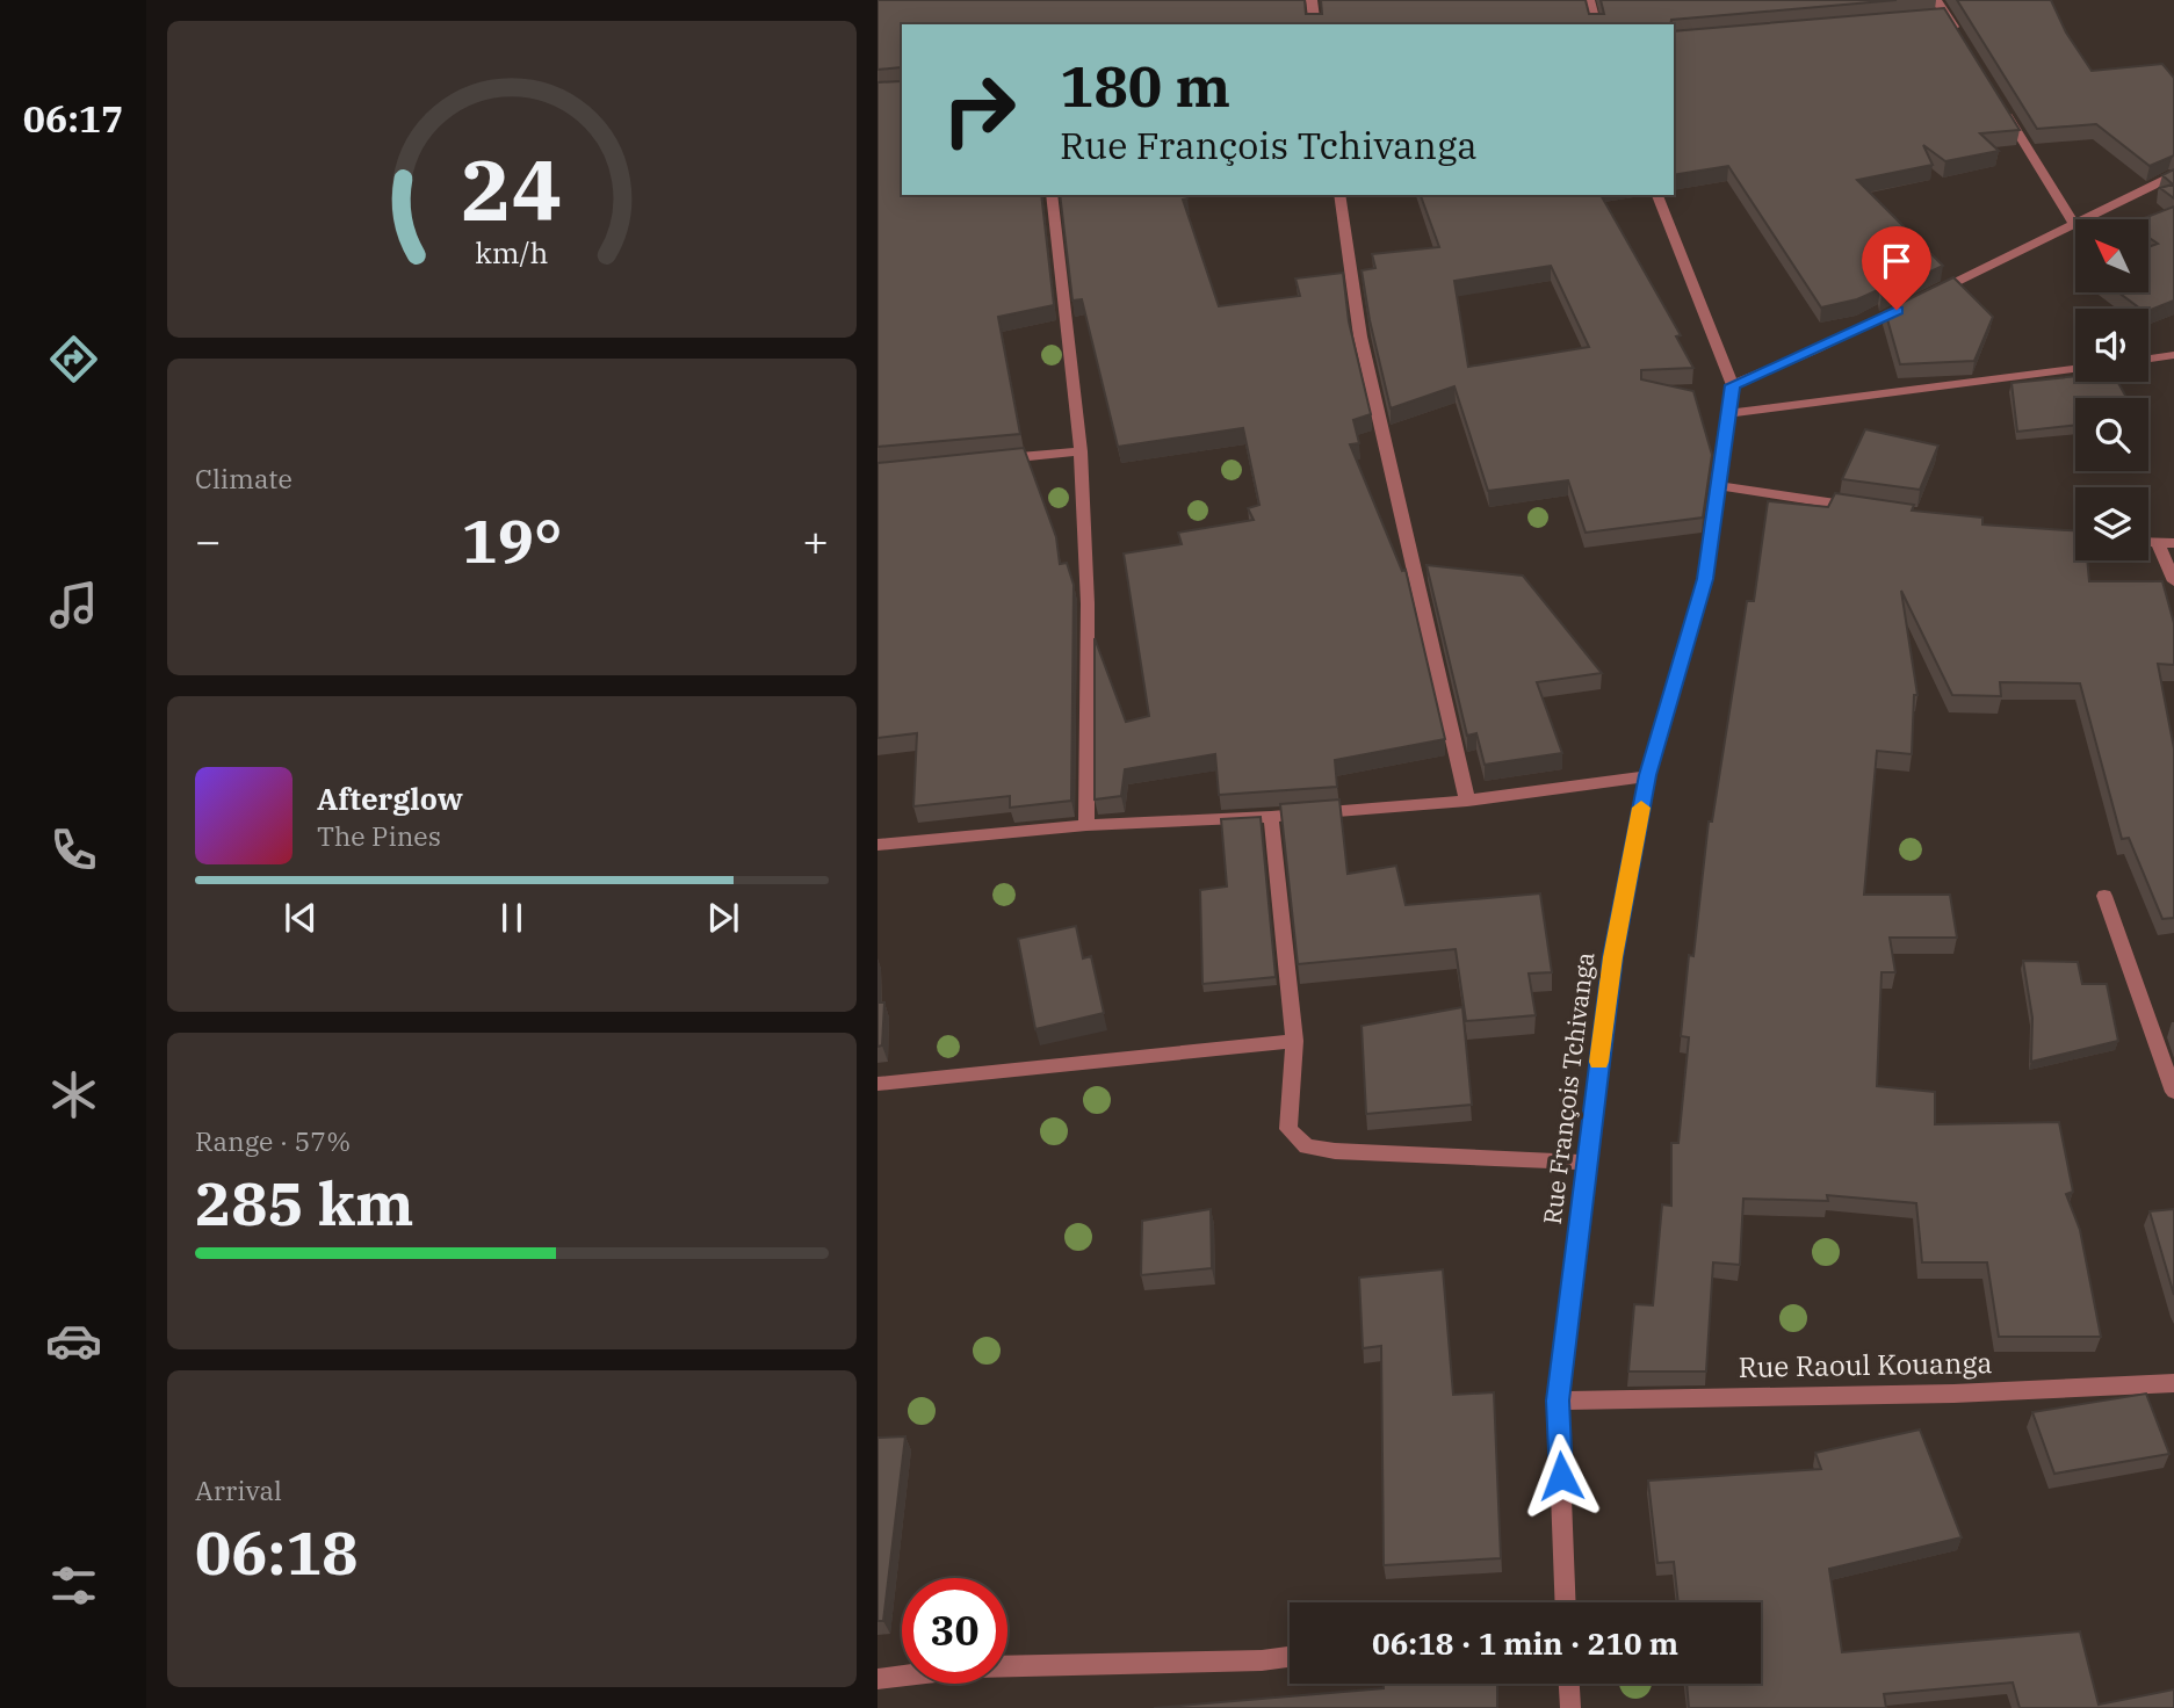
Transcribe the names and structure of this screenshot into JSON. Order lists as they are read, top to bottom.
{
  "streets": {
    "street": ["Rue François Tchivanga", "Rue Raoul Kouanga"]
  },
  "crossings": [
    ["Rue François Tchivanga", "Rue Raoul Kouanga"]
  ],
  "north": "top left",
  "page": {
    "tabs": "06:17",
    "turn": ["180 m", "Rue François Tchivanga"],
    "tile": [
      "Climate",
      ["Range · 57%", "285 km"],
      ["Arrival", "06:18"]
    ],
    "heat": ["−", "19°", "+"],
    "song": ["Afterglow", "The Pines"],
    "limit": "30",
    "trip": "06:18 · 1 min · 210 m",
    "gauge": ["24", "km/h"]
  }
}
